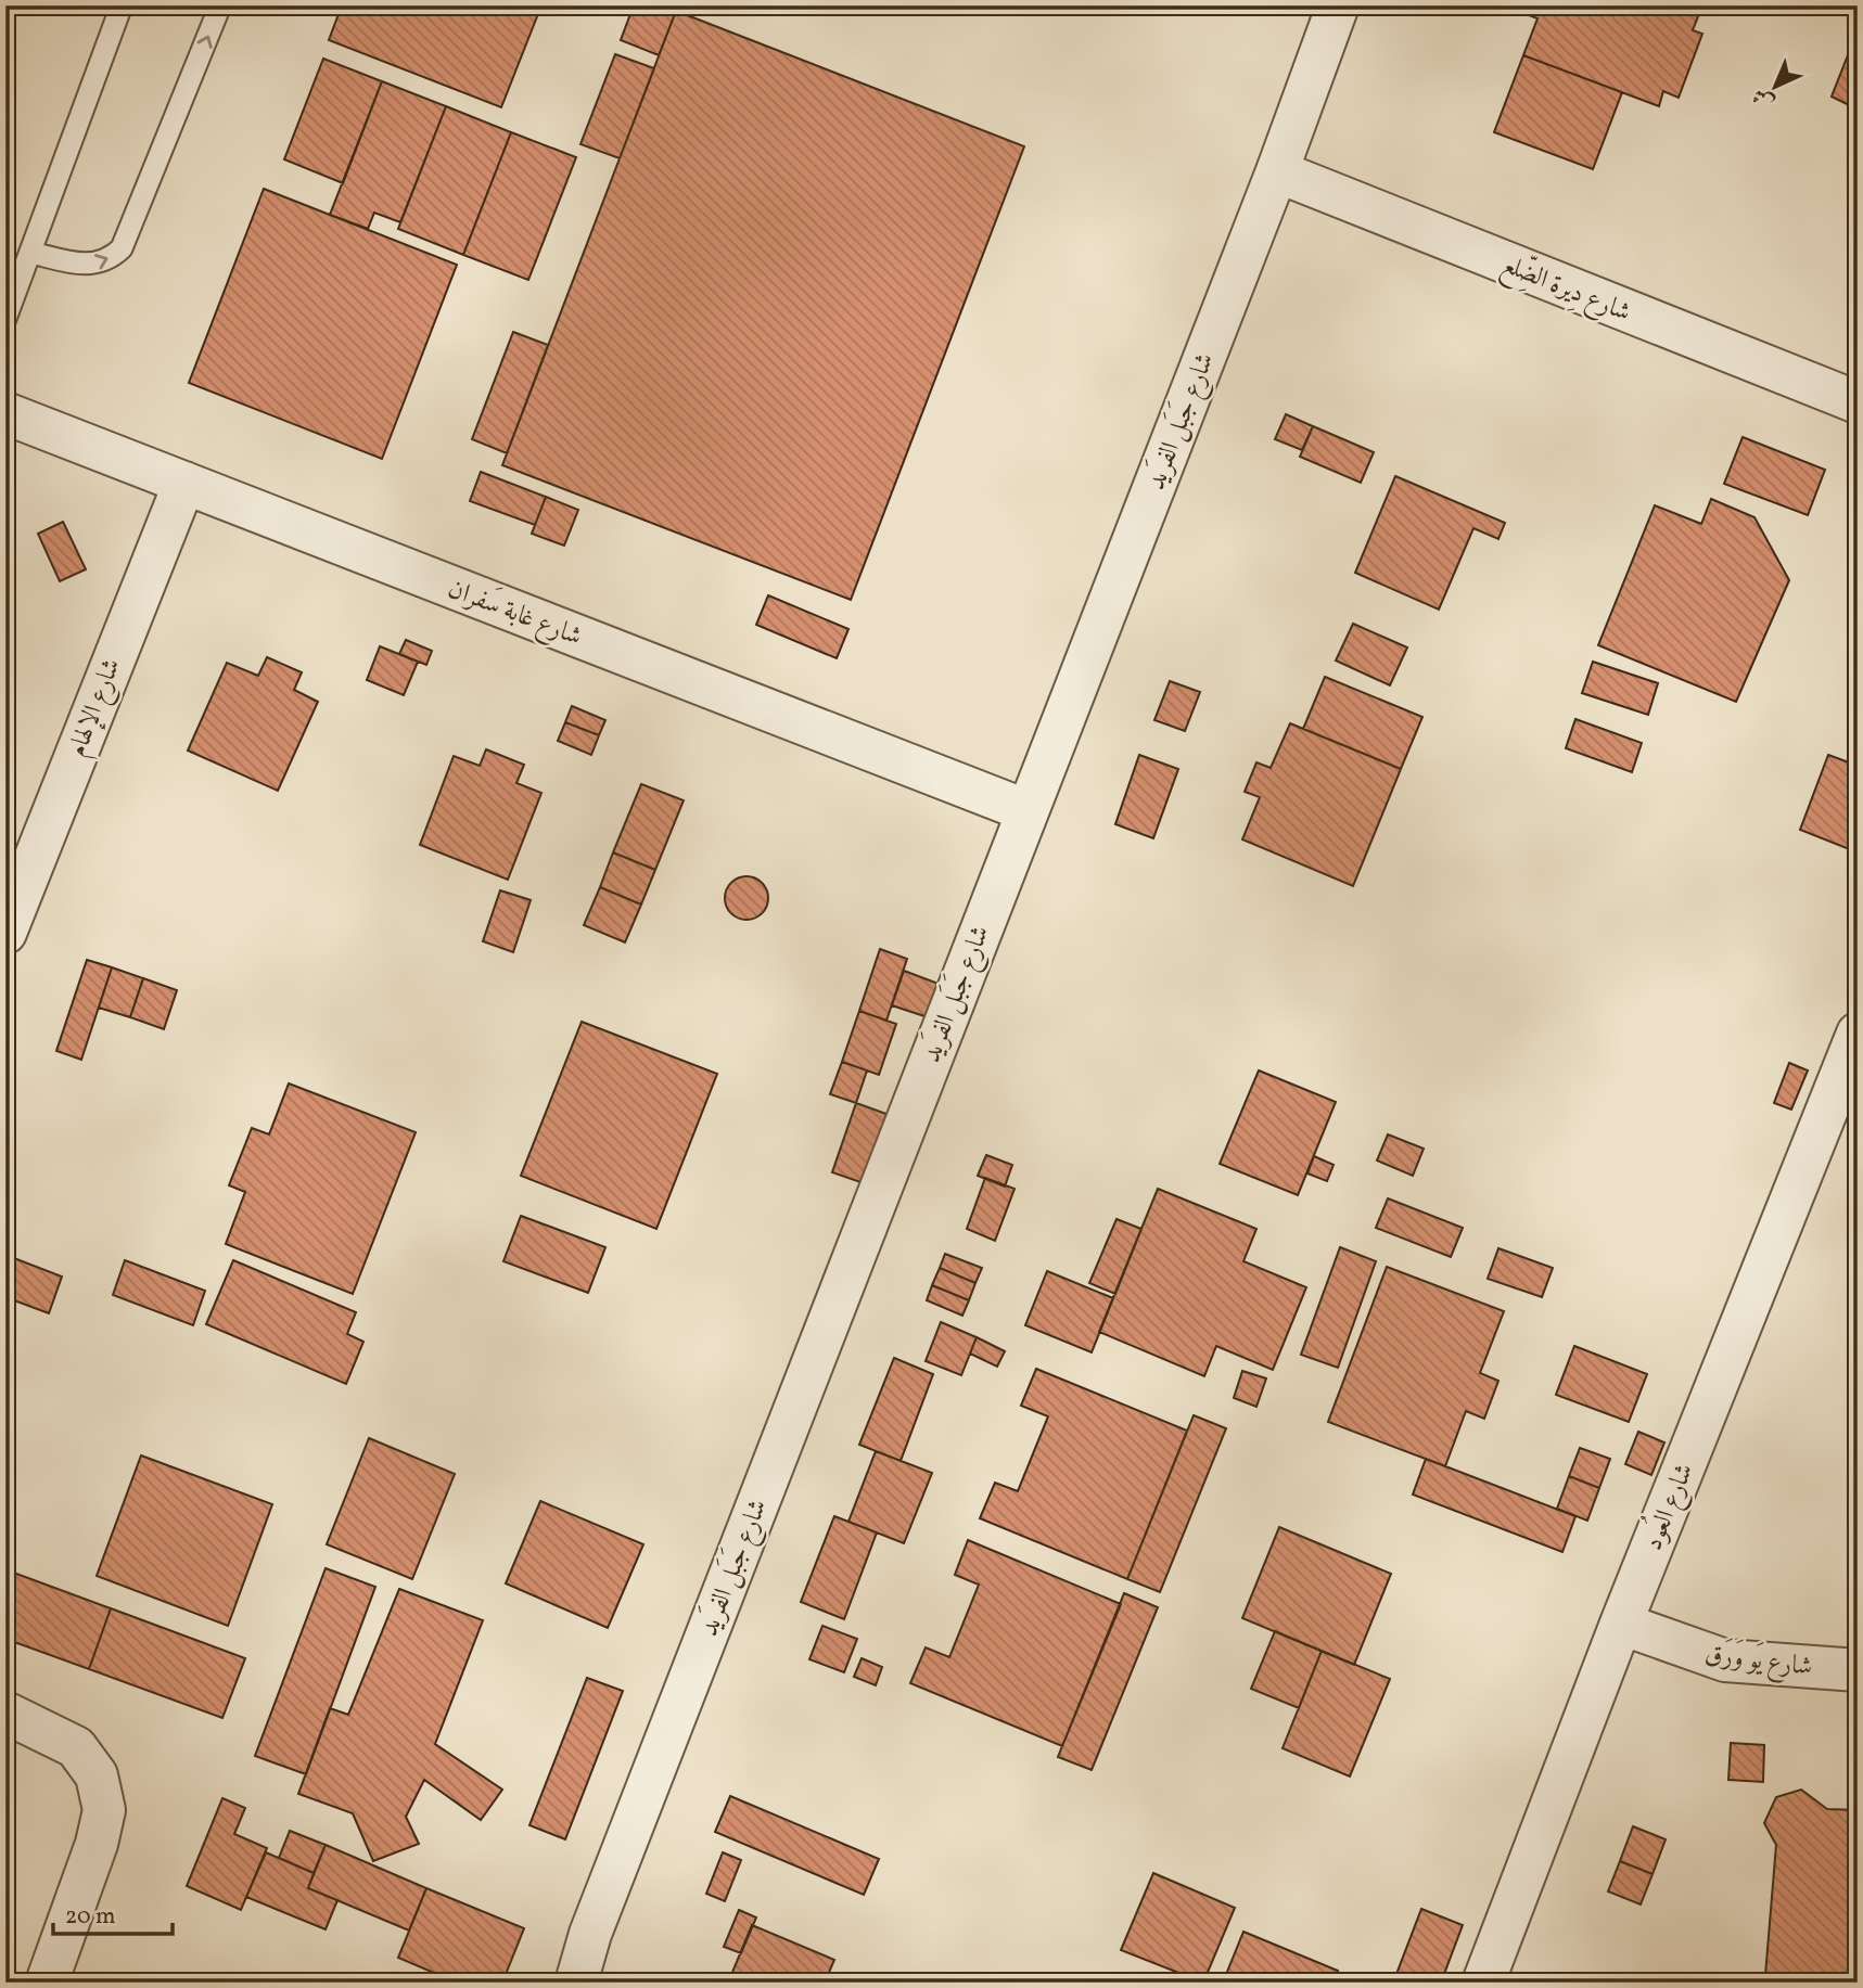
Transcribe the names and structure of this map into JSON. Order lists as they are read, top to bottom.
{
  "streets": {
    "street": [
      "شارع دِيرة الضِّلع",
      "شارع جَبَل الفرَيد",
      "شارع غابة سَفران",
      "شارع الإلهام",
      "شارع العُود",
      "شارع يَو وَرَق"
    ]
  },
  "crossings": [
    ["شارع دِيرة الضِّلع", "شارع جَبَل الفرَيد"],
    ["شارع جَبَل الفرَيد", "شارع غابة سَفران"],
    ["شارع غابة سَفران", "شارع الإلهام"],
    ["شارع العُود", "شارع يَو وَرَق"]
  ],
  "scale_bar": "20 m",
  "north": "bottom left"
}
